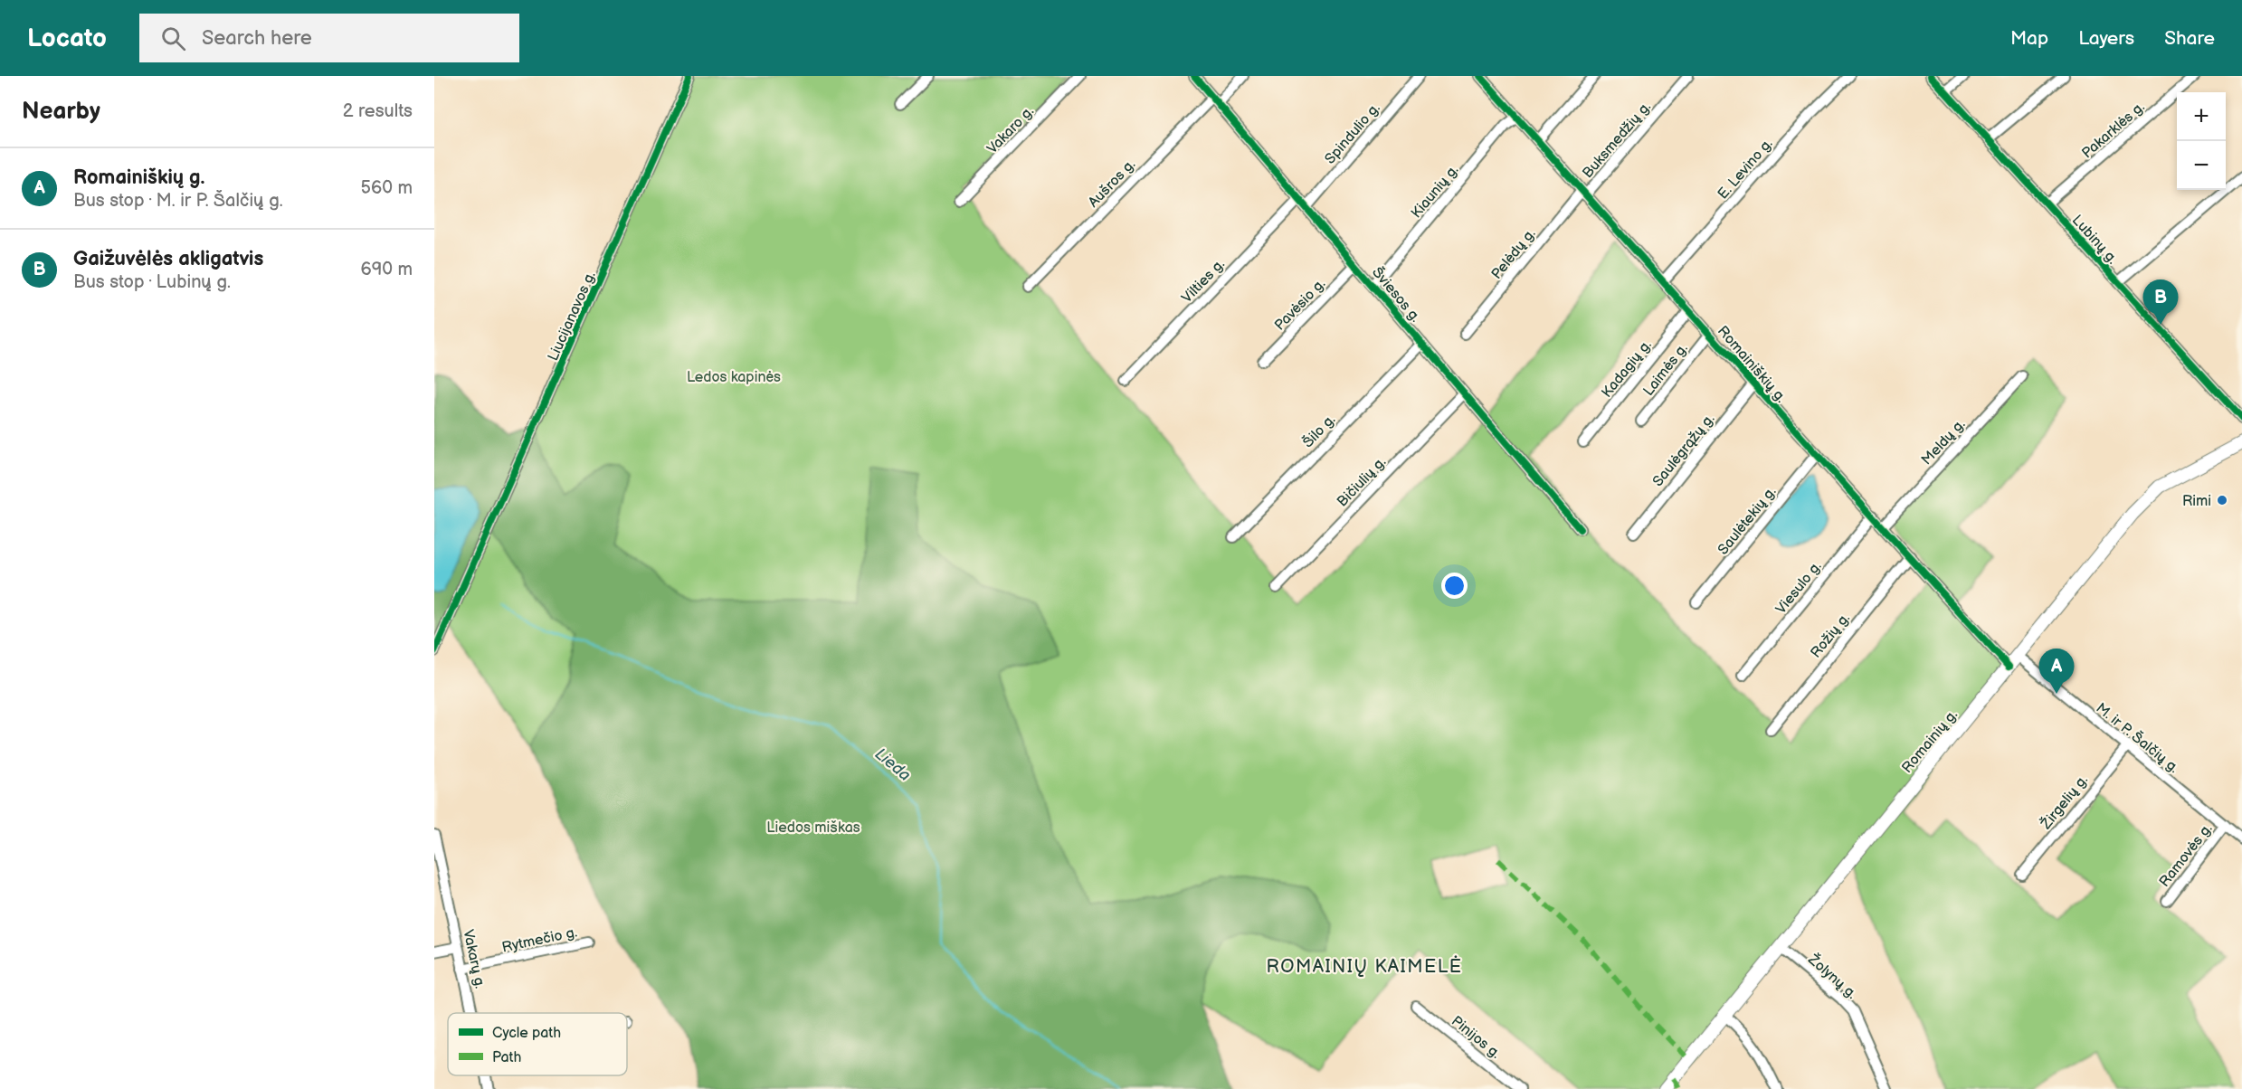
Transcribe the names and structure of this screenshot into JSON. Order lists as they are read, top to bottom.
{
  "streets": {
    "main road": ["Romainių g."],
    "street": [
      "Vakaro g.",
      "Pakarklės g.",
      "Spindulio g.",
      "Buksmedžių g.",
      "E. Levino g.",
      "Aušros g.",
      "Kiaunių g.",
      "Lubinų g.",
      "Pelėdų g.",
      "Vilties g.",
      "Šviesos g.",
      "Pavėsio g.",
      "Liucijanavos g.",
      "Romainiškių g.",
      "Kadagių g.",
      "Laimės g.",
      "Šilo g.",
      "Meldų g.",
      "Saulėgrąžų g.",
      "Bičiulių g.",
      "Saulėtekių g.",
      "Viesulo g.",
      "Rožių g.",
      "M. ir P. Šalčių g.",
      "Žirgelių g.",
      "Ramovės g.",
      "Rytmečio g.",
      "Vakarų g.",
      "Žolynų g.",
      "Pinijos g."
    ]
  },
  "crossings": [
    ["Pakarklės g.", "Lubinų g."],
    ["Spindulio g.", "Šviesos g."],
    ["Buksmedžių g.", "Pelėdų g."],
    ["Buksmedžių g.", "Romainiškių g."],
    ["E. Levino g.", "Romainiškių g."],
    ["Aušros g.", "Šviesos g."],
    ["Kiaunių g.", "Šviesos g."],
    ["Kiaunių g.", "Romainiškių g."],
    ["Pelėdų g.", "Romainiškių g."],
    ["Vilties g.", "Šviesos g."],
    ["Šviesos g.", "Pavėsio g."],
    ["Šviesos g.", "Šilo g."],
    ["Šviesos g.", "Bičiulių g."],
    ["Romainiškių g.", "Kadagių g."],
    ["Romainiškių g.", "Laimės g."],
    ["Romainiškių g.", "Meldų g."],
    ["Romainiškių g.", "Saulėgrąžų g."],
    ["Romainiškių g.", "Saulėtekių g."],
    ["Romainiškių g.", "Viesulo g."],
    ["Romainiškių g.", "Rožių g."],
    ["Romainiškių g.", "Romainių g."],
    ["M. ir P. Šalčių g.", "Romainių g."],
    ["M. ir P. Šalčių g.", "Žirgelių g."],
    ["M. ir P. Šalčių g.", "Ramovės g."],
    ["Romainių g.", "Žolynų g."],
    ["Rytmečio g.", "Vakarų g."]
  ],
  "districts": ["ROMAINIŲ KAIMELĖ"],
  "water": ["Lieda"],
  "parks": ["Ledos kapinės", "Liedos miškas"],
  "places": ["Rimi"],
  "legend": ["Cycle path", "Path"],
  "page": {
    "header": "Locato",
    "search": "Search here",
    "nav": ["Map", "Layers", "Share"],
    "heading": ["Nearby", "2 results"],
    "map_buttons": ["+", "−"],
    "list": [
      {
        "mark": "A",
        "name": "Romainiškių g.",
        "note": "Bus stop · M. ir P. Šalčių g.",
        "value": "560 m"
      },
      {
        "mark": "B",
        "name": "Gaižuvėlės akligatvis",
        "note": "Bus stop · Lubinų g.",
        "value": "690 m"
      }
    ],
    "pins": ["B", "A"]
  }
}
